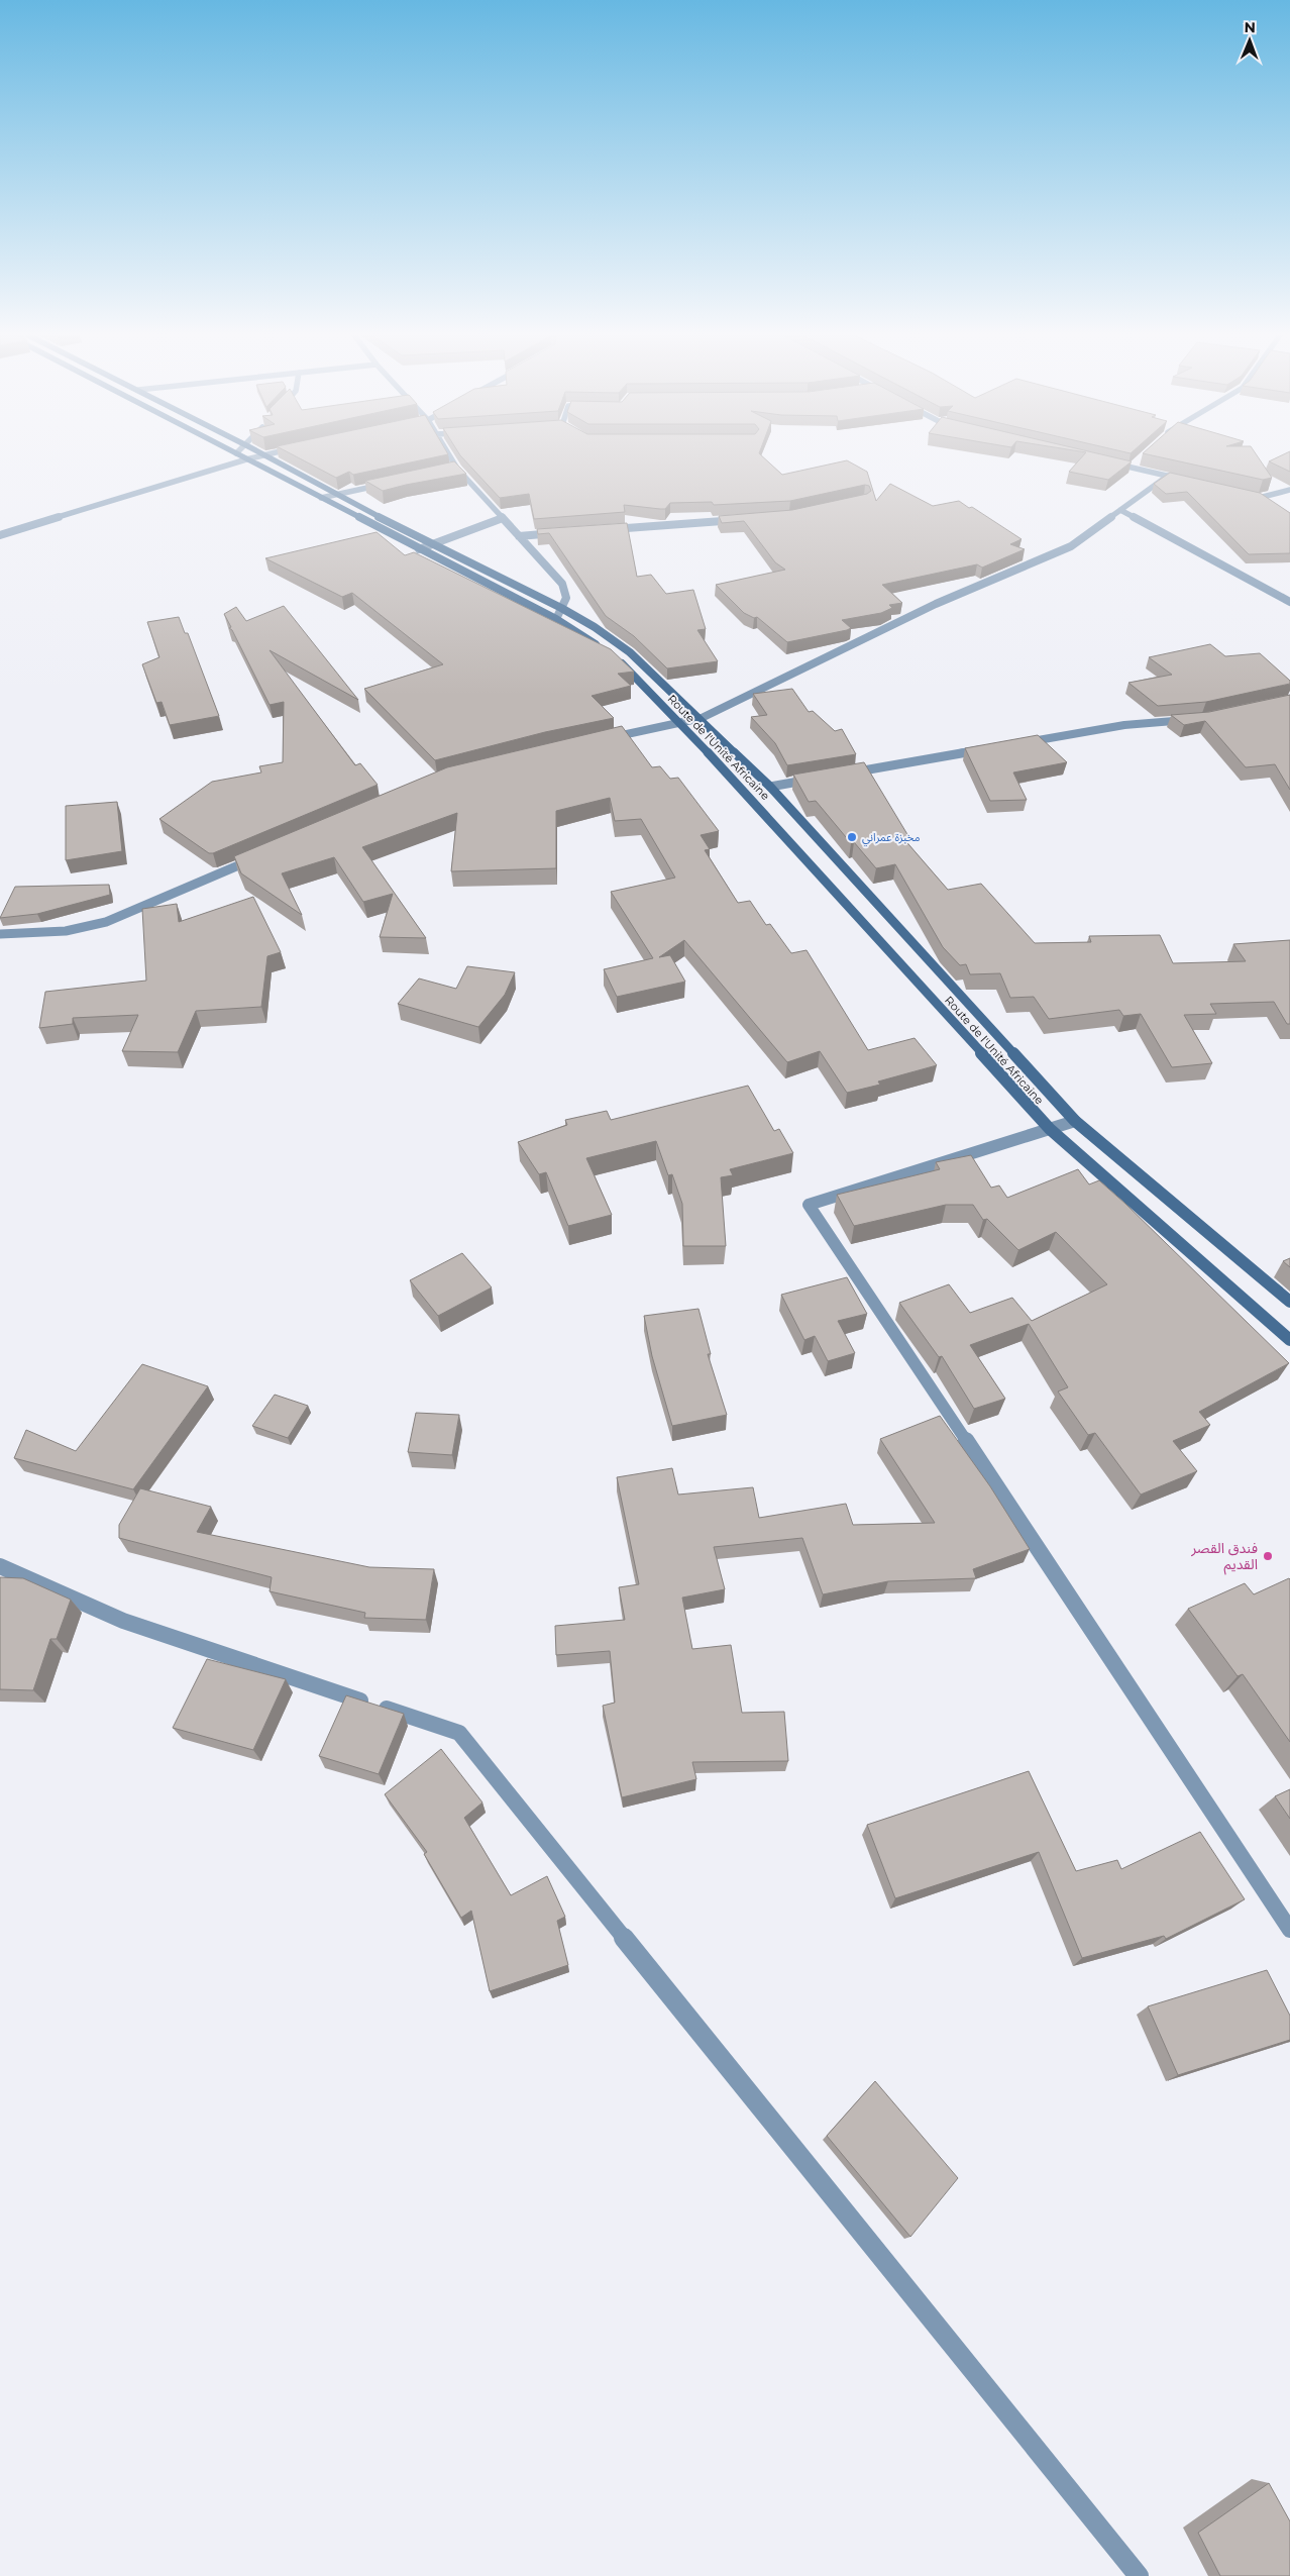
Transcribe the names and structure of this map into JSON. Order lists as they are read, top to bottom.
{
  "streets": {
    "main road": ["Route de l'Unité Africaine"]
  },
  "places": ["مخبزة عمراني", "فندق القصر القديم"],
  "north": "top"
}
